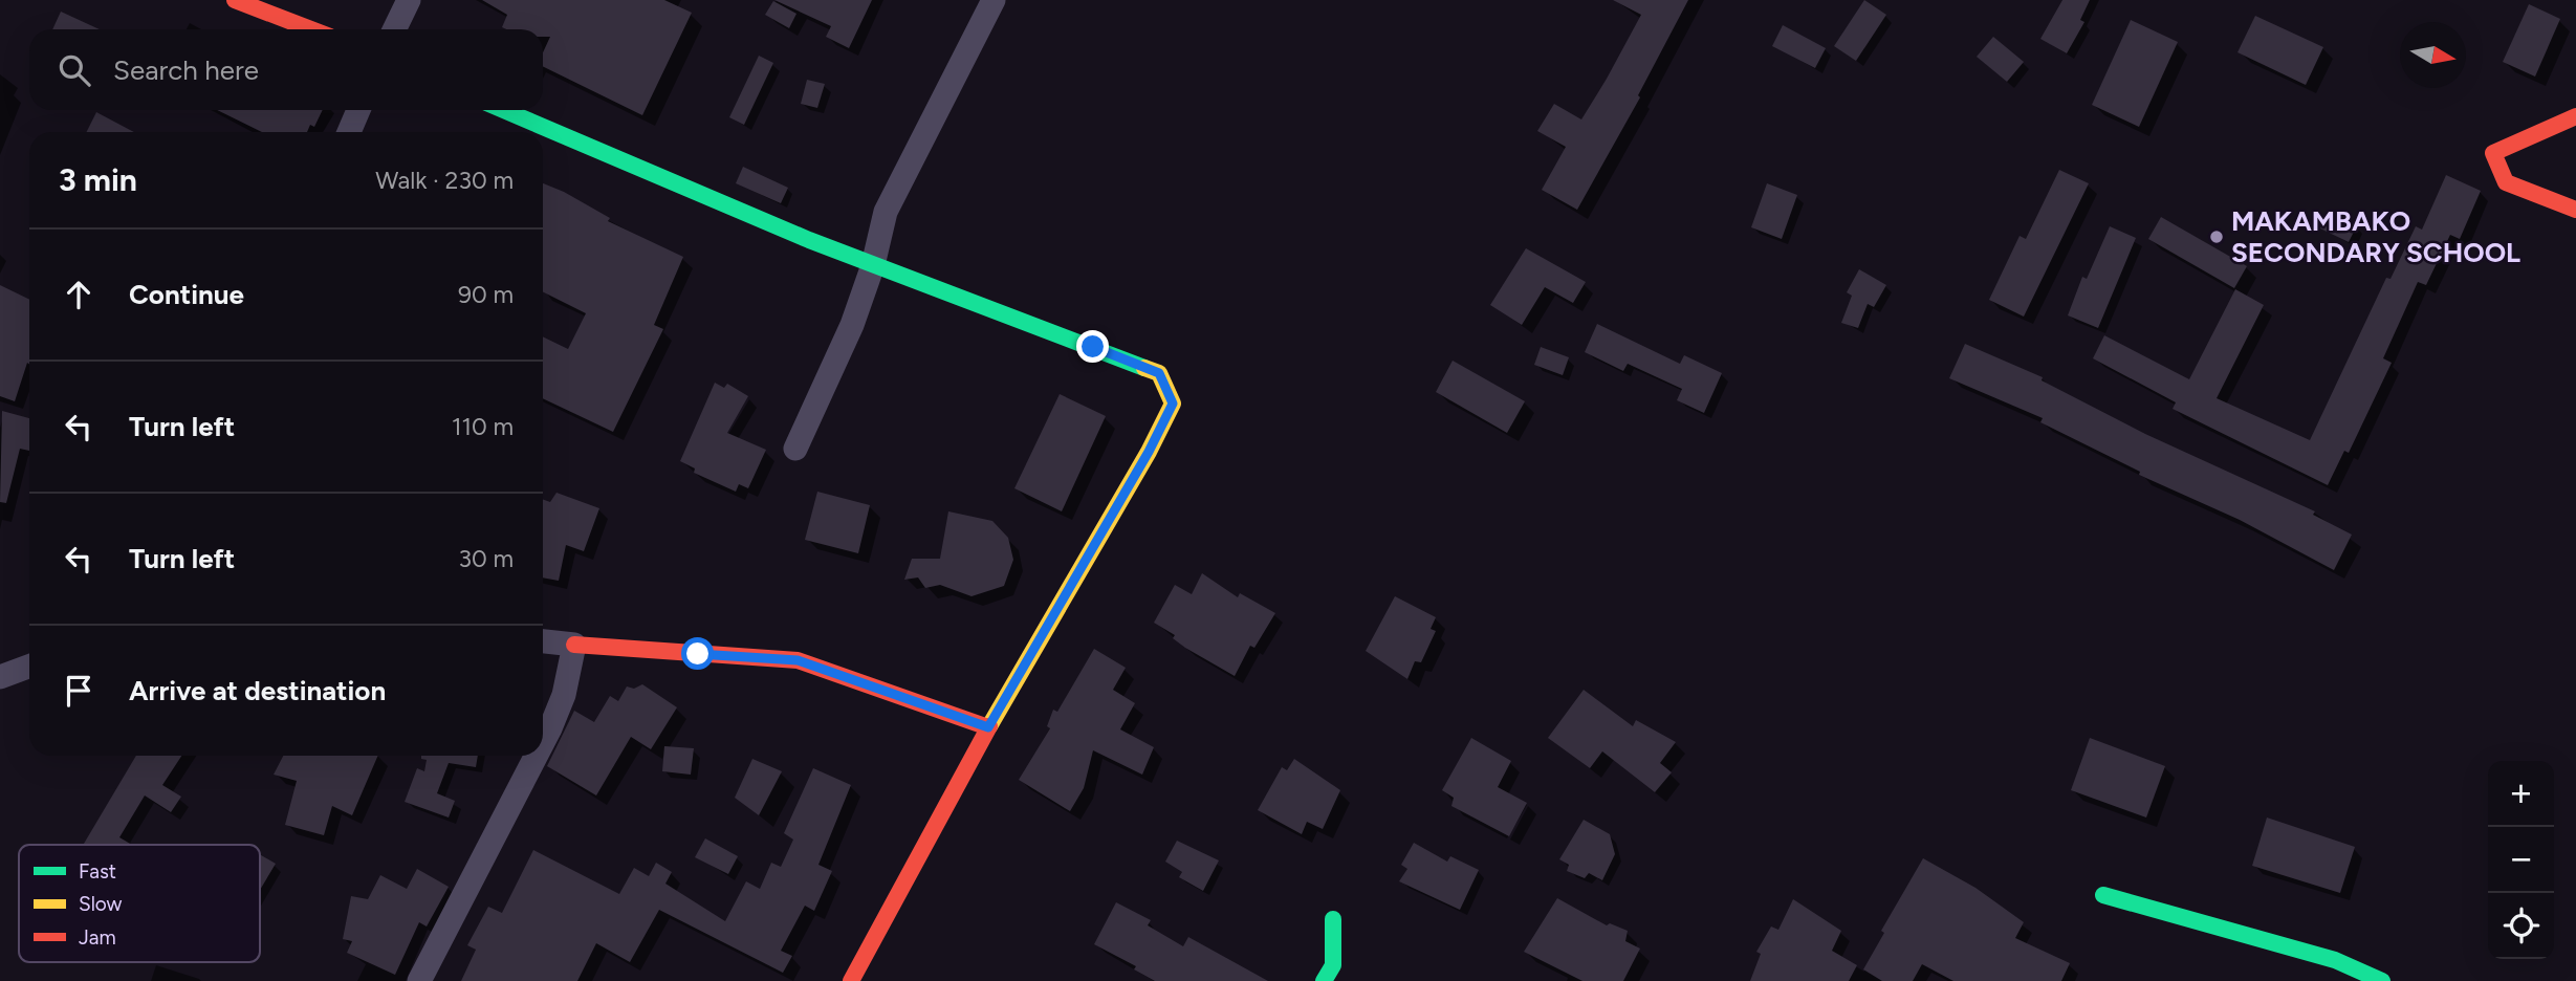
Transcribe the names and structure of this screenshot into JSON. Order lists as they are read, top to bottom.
{
  "places": ["MAKAMBAKO SECONDARY SCHOOL"],
  "legend": ["Fast", "Slow", "Jam"],
  "north": "right",
  "page": {
    "search": "Search here",
    "heading": ["3 min", "Walk · 230 m"],
    "list": [
      ["Continue", "90 m"],
      ["Turn left", "110 m"],
      ["Turn left", "30 m"],
      "Arrive at destination"
    ],
    "map_buttons": ["+", "−"]
  }
}
